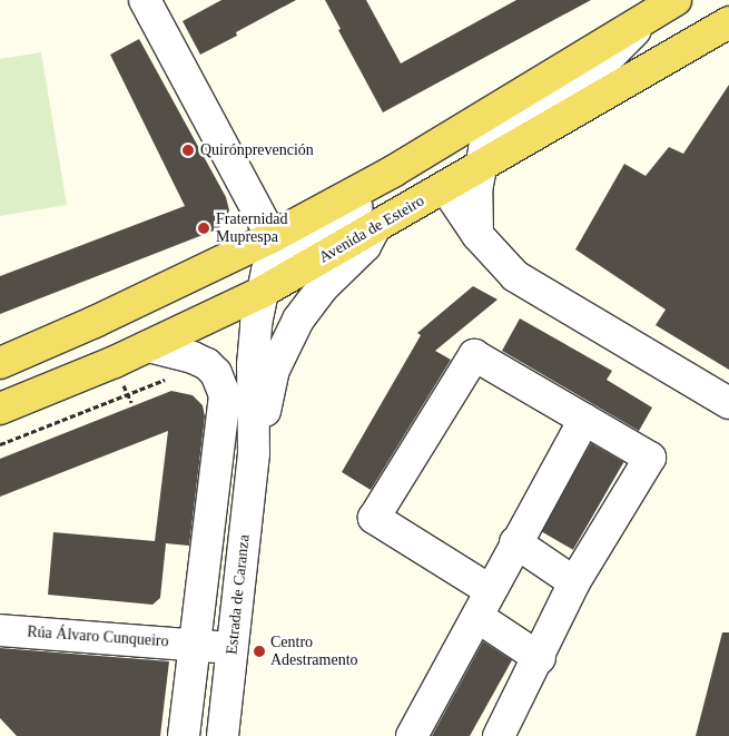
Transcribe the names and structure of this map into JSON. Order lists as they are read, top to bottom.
{
  "streets": {
    "main road": ["Avenida de Esteiro"],
    "street": ["Estrada de Caranza", "Rúa Álvaro Cunqueiro"]
  },
  "crossings": [
    ["Estrada de Caranza", "Rúa Álvaro Cunqueiro"]
  ],
  "places": ["Quirónprevención", "Fraternidad Muprespa", "Centro Adestramento"]
}
